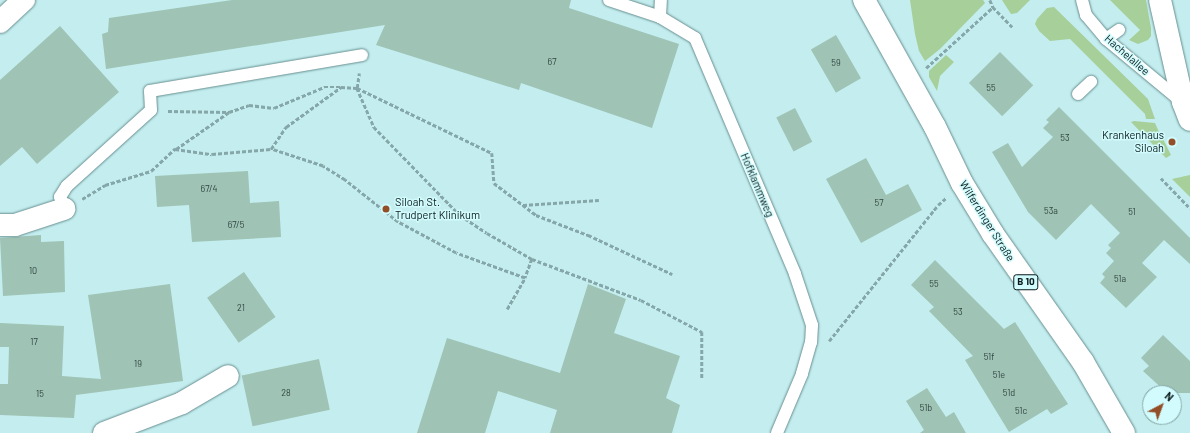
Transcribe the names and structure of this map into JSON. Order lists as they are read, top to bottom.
{
  "streets": {
    "main road": ["Hachelallee", "Wilferdinger Straße", "B 10"],
    "lane": ["Hofklammweg"]
  },
  "places": ["Krankenhaus Siloah", "Siloah St. Trudpert Klinikum"],
  "house_numbers": [
    "67",
    "59",
    "55",
    "53",
    "67/4",
    "57",
    "53a",
    "51",
    "67/5",
    "10",
    "51a",
    "55",
    "21",
    "53",
    "17",
    "51f",
    "19",
    "51e",
    "28",
    "51d",
    "15",
    "51b",
    "51c"
  ],
  "north": "top right"
}
